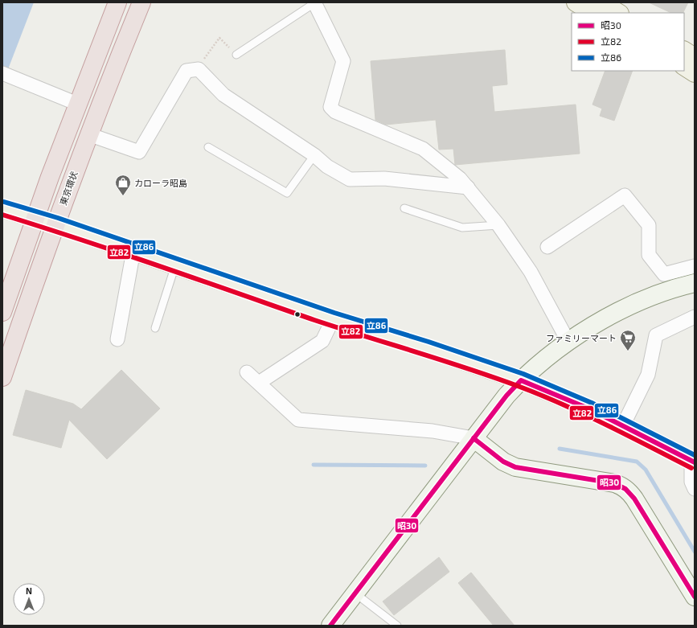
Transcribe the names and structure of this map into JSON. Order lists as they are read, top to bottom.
{
  "streets": {
    "highway": ["東京環状"]
  },
  "places": {
    "shop": ["カローラ昭島"],
    "supermarket": ["ファミリーマート"]
  },
  "lines": ["transit line 立86", "transit line 立82", "transit line 昭30"],
  "legend": ["昭30", "立82", "立86"],
  "north": "top"
}
